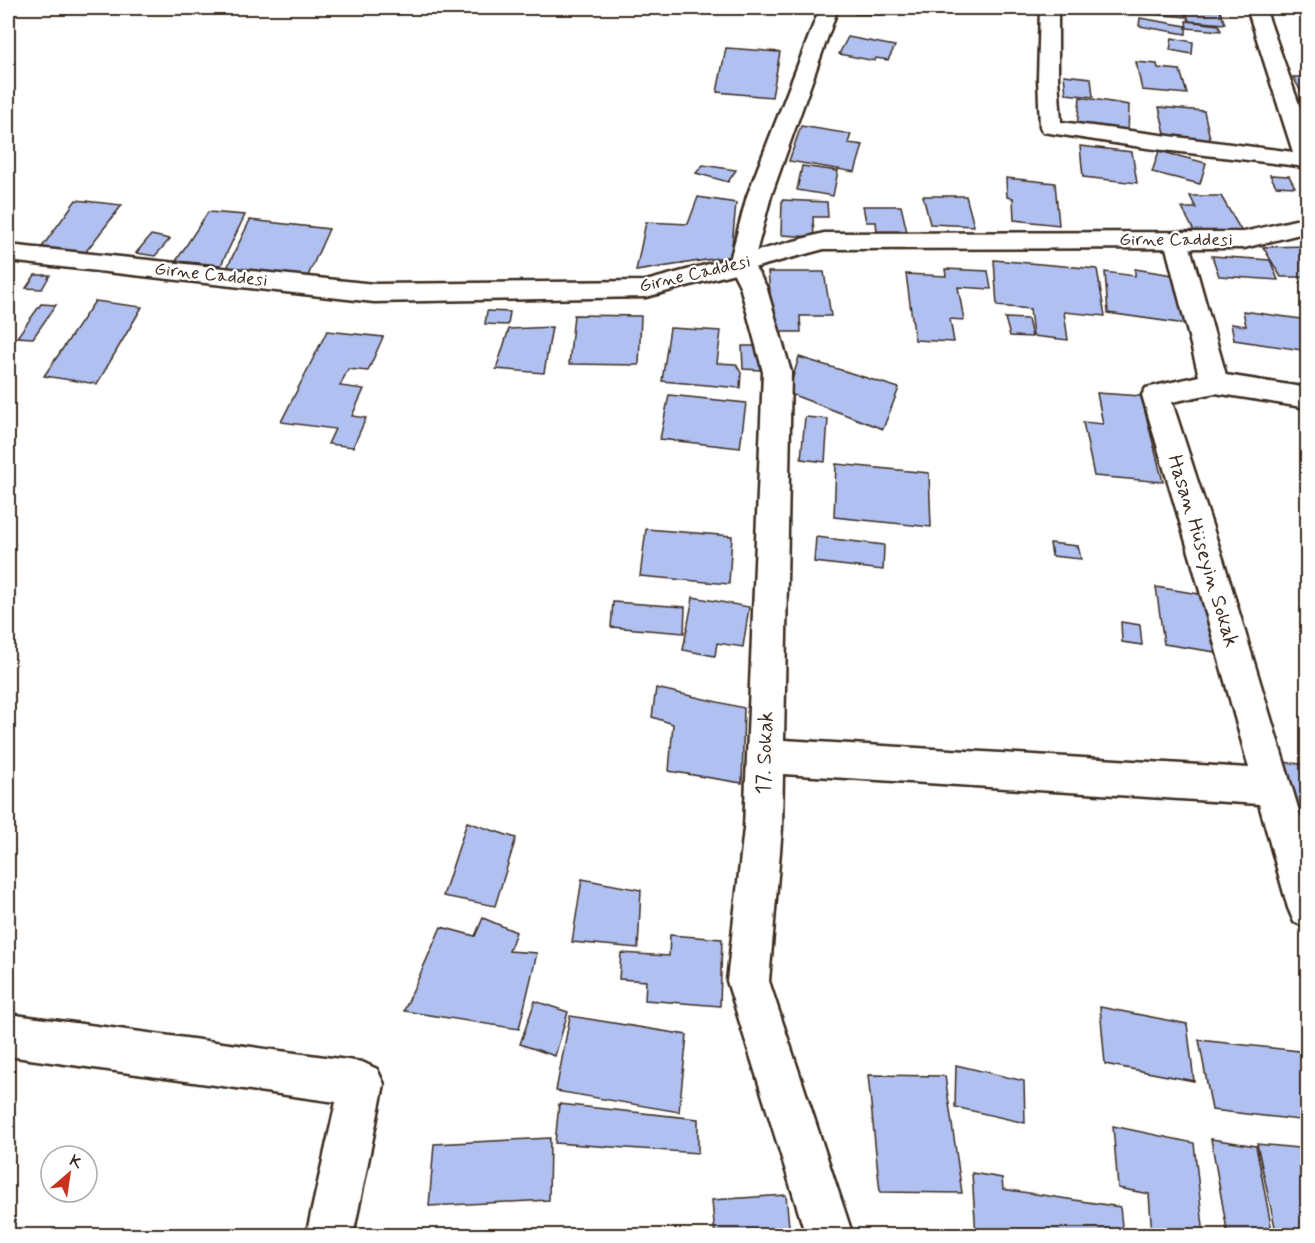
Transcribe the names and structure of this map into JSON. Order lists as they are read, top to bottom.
{
  "streets": {
    "street": ["Girne Caddesi", "Hasan Hüseyin Sokak", "17. Sokak"]
  },
  "crossings": [
    ["Girne Caddesi", "17. Sokak"]
  ],
  "north": "top right"
}
